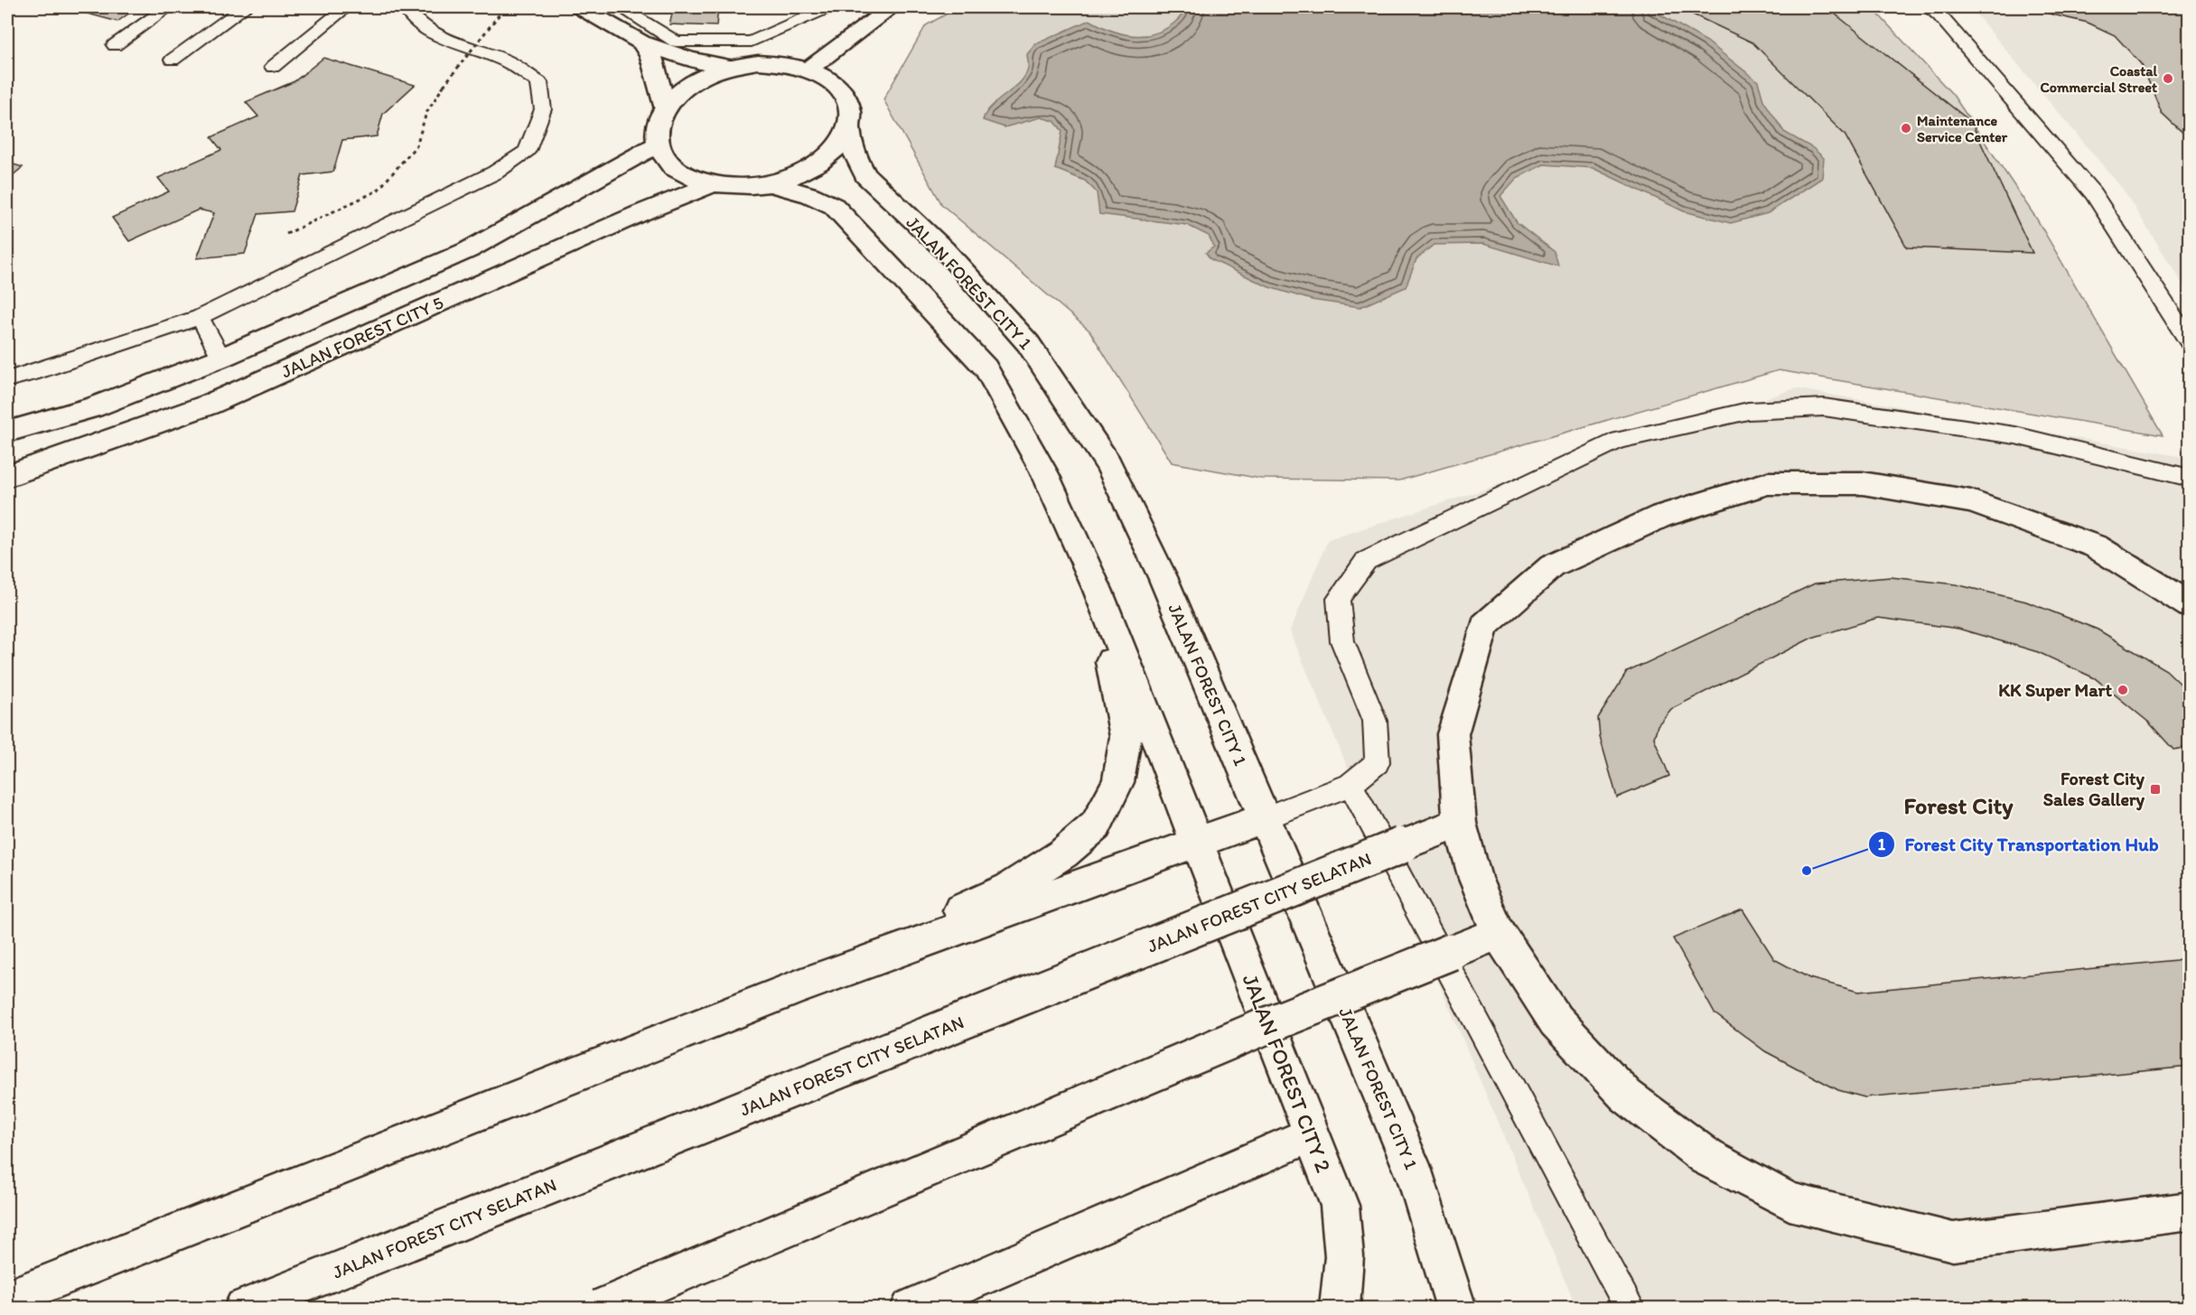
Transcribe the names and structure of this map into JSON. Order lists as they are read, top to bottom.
{
  "streets": {
    "street": [
      "JALAN FOREST CITY 1",
      "JALAN FOREST CITY 5",
      "JALAN FOREST CITY SELATAN",
      "JALAN FOREST CITY 2"
    ]
  },
  "crossings": [
    ["JALAN FOREST CITY 1", "JALAN FOREST CITY 5"]
  ],
  "districts": ["Forest City"],
  "places": {
    "other": [
      "Coastal Commercial Street",
      "Maintenance Service Center",
      "KK Super Mart",
      "Forest City Transportation Hub"
    ],
    "transit": ["Forest City Sales Gallery"]
  }
}
